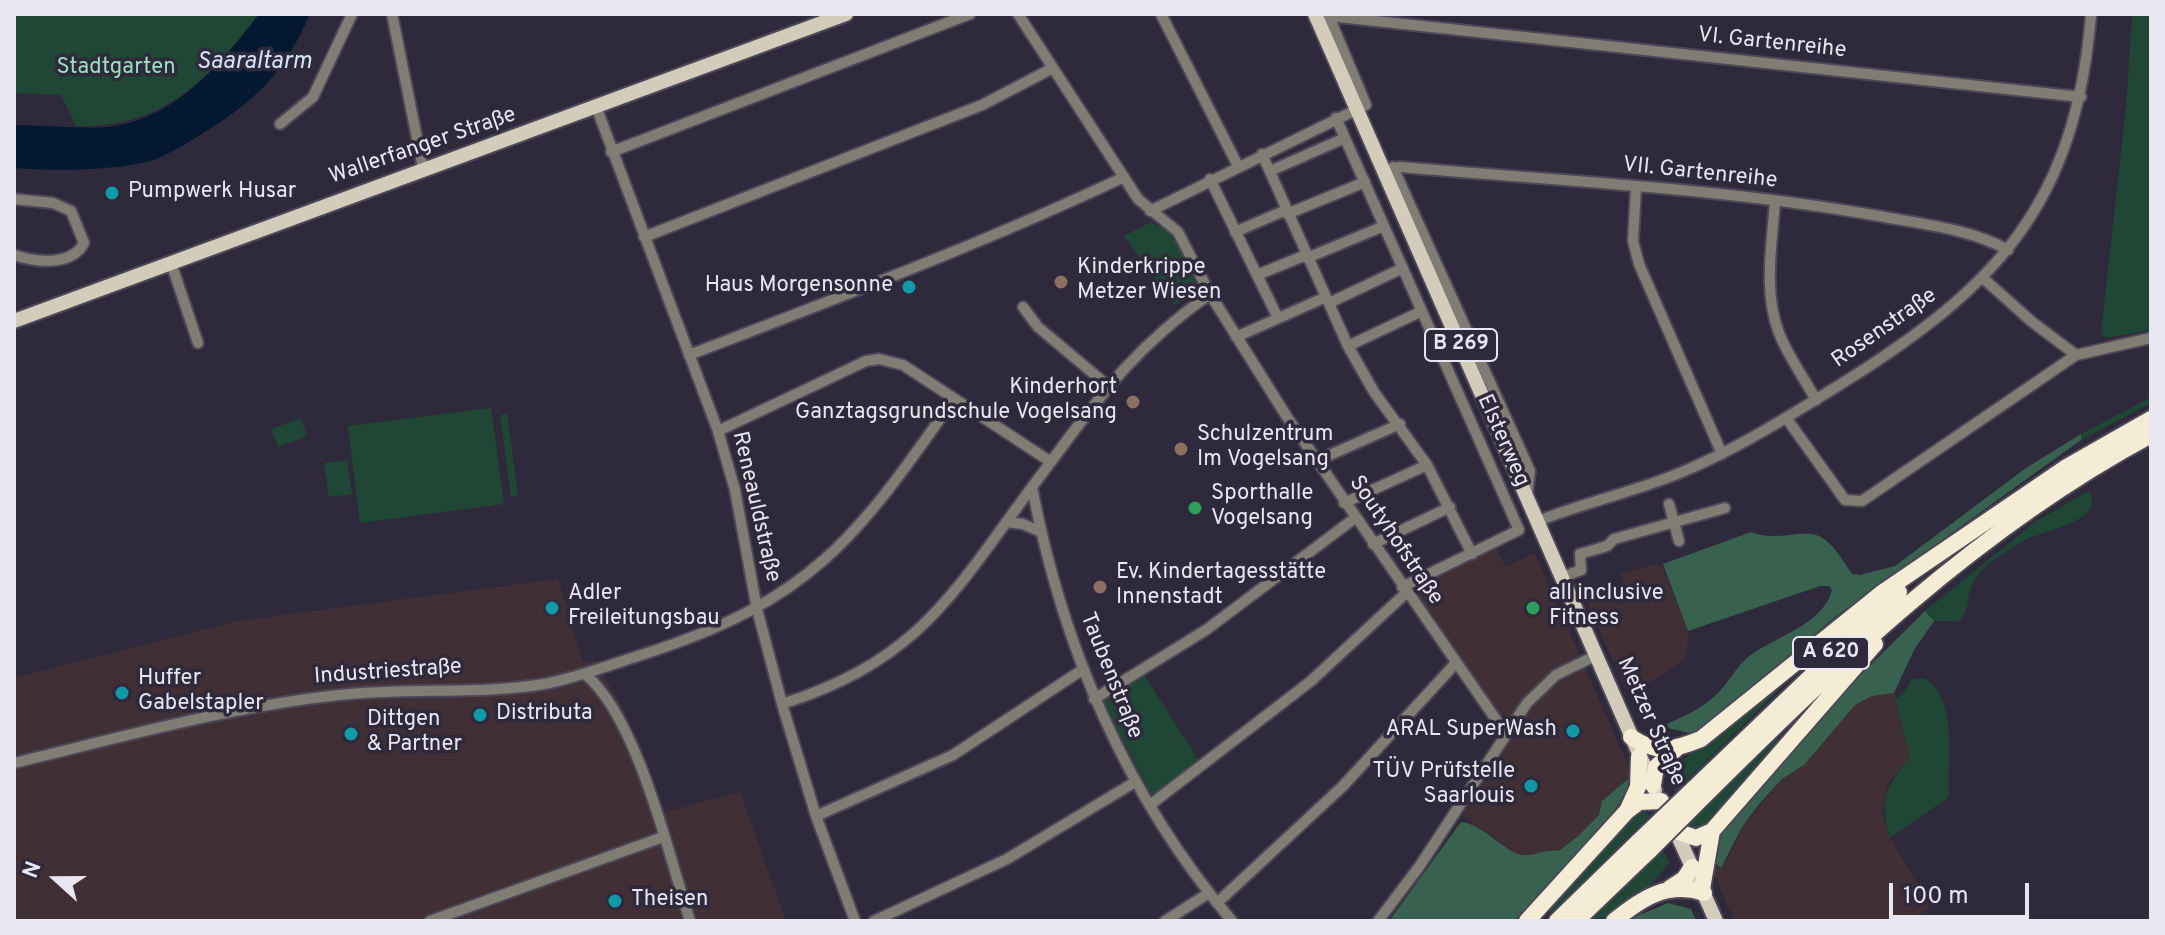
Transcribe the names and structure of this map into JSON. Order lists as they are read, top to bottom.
{
  "streets": {
    "highway": ["A 620"],
    "main road": ["Wallerfanger Straße", "B 269", "Metzer Straße"],
    "street": [
      "VI. Gartenreihe",
      "VII. Gartenreihe",
      "Rosenstraße",
      "Elsterweg",
      "Reneauldstraße",
      "Soutyhofstraße",
      "Industriestraße",
      "Taubenstraße"
    ]
  },
  "crossings": [
    ["VI. Gartenreihe", "Rosenstraße"],
    ["VI. Gartenreihe", "Metzer Straße"],
    ["Wallerfanger Straße", "Reneauldstraße"],
    ["VII. Gartenreihe", "Rosenstraße"],
    ["VII. Gartenreihe", "Metzer Straße"],
    ["Rosenstraße", "Metzer Straße"],
    ["Elsterweg", "Soutyhofstraße"],
    ["Elsterweg", "Taubenstraße"],
    ["Reneauldstraße", "Industriestraße"]
  ],
  "water": ["Saaraltarm"],
  "parks": ["Stadtgarten"],
  "places": [
    "Pumpwerk Husar",
    "Kinderkrippe Metzer Wiesen",
    "Haus Morgensonne",
    "Kinderhort Ganztagsgrundschule Vogelsang",
    "Schulzentrum Im Vogelsang",
    "Sporthalle Vogelsang",
    "Ev. Kindertagesstätte Innenstadt",
    "Adler Freileitungsbau",
    "all inclusive Fitness",
    "Huffer Gabelstapler",
    "Distributa",
    "ARAL SuperWash",
    "Dittgen & Partner",
    "TÜV Prüfstelle Saarlouis",
    "Theisen"
  ],
  "scale_bar": "100 m",
  "north": "left"
}
